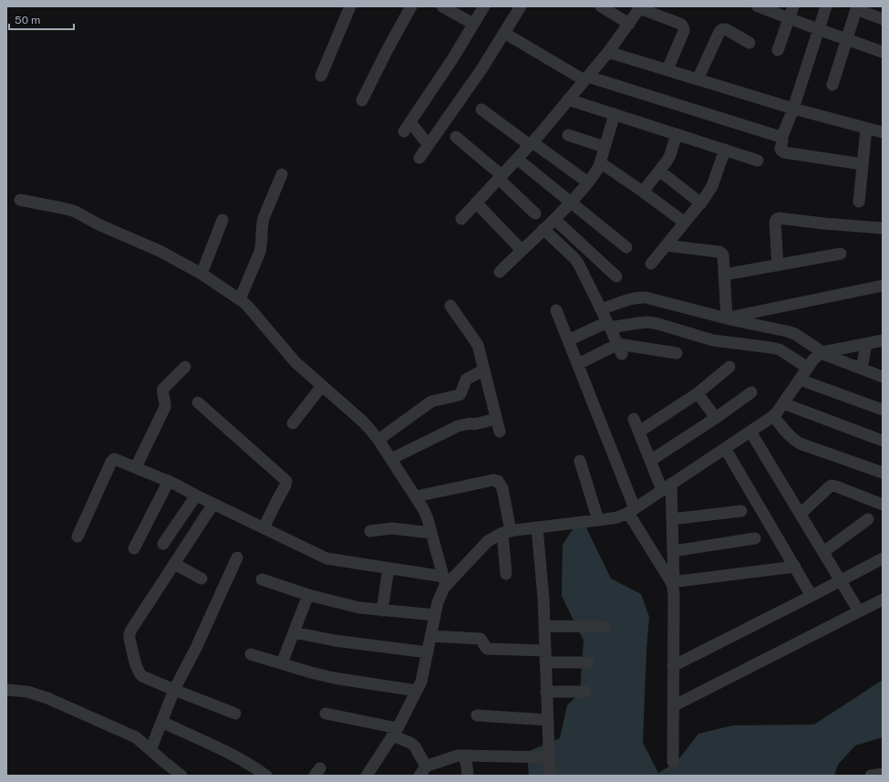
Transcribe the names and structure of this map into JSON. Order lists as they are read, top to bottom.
{
  "scale_bar": "50 m"
}
